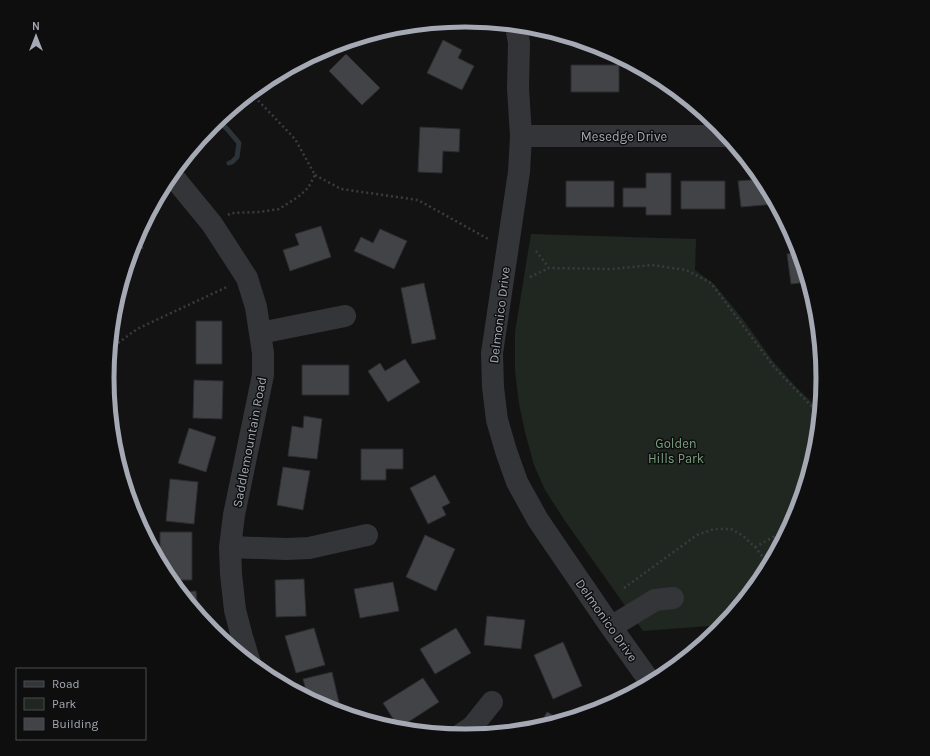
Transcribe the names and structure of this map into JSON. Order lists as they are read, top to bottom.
{
  "streets": {
    "street": ["Mesedge Drive", "Delmonico Drive", "Saddlemountain Road"]
  },
  "crossings": [
    ["Mesedge Drive", "Delmonico Drive"]
  ],
  "parks": ["Golden Hills Park"],
  "legend": ["Road", "Park", "Building"],
  "north": "top"
}
